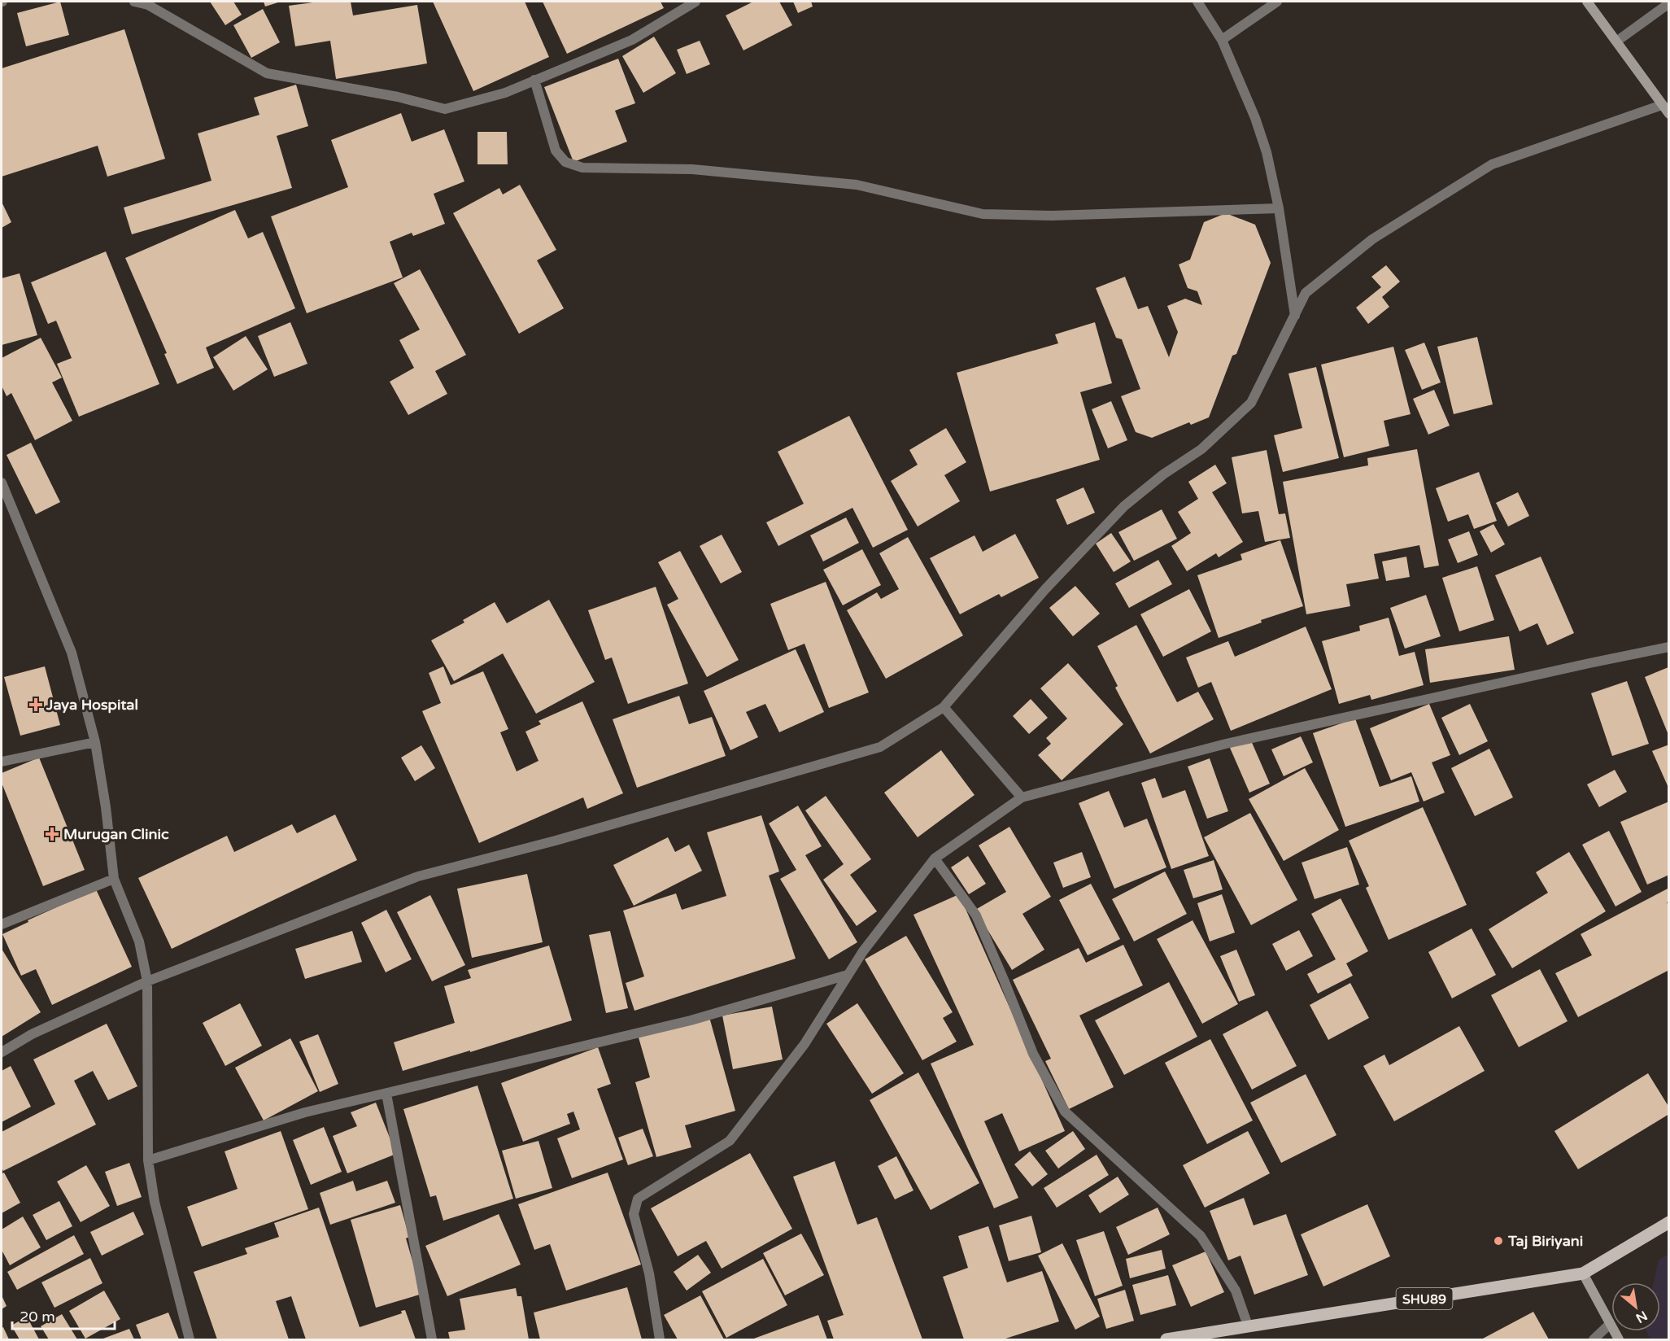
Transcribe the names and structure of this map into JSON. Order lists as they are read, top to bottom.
{
  "streets": {
    "main road": ["SHU89"]
  },
  "places": {
    "health": ["Jaya Hospital", "Murugan Clinic"],
    "other": ["Taj Biriyani"]
  },
  "scale_bar": "20 m",
  "north": "bottom right"
}
